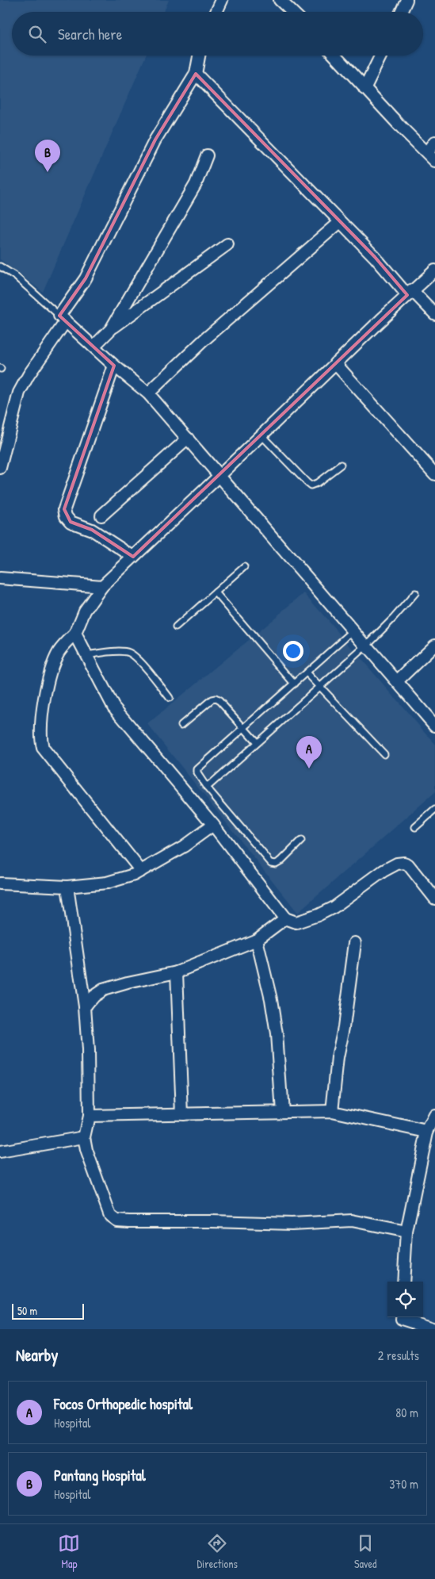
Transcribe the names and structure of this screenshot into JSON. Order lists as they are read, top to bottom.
{
  "scale_bar": "50 m",
  "page": {
    "search": "Search here",
    "pins": ["B", "A"],
    "scale": "50 m",
    "heading": ["Nearby", "2 results"],
    "list": [
      {
        "mark": "A",
        "name": "Focos Orthopedic hospital",
        "note": "Hospital",
        "value": "80 m"
      },
      {
        "mark": "B",
        "name": "Pantang Hospital",
        "note": "Hospital",
        "value": "370 m"
      }
    ],
    "nav": ["Map", "Directions", "Saved"]
  }
}
